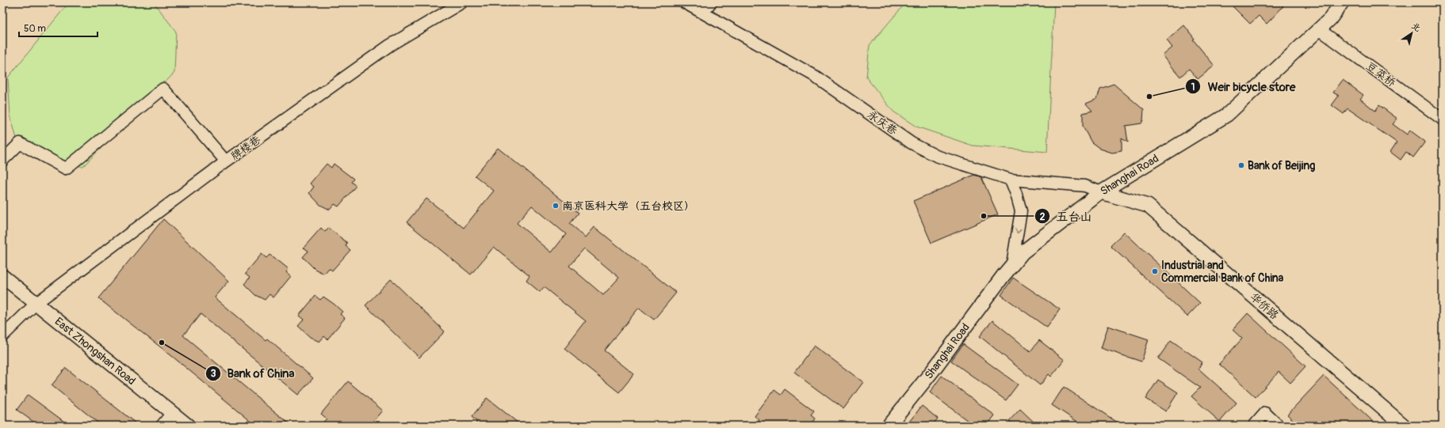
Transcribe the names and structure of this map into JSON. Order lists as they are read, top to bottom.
{
  "streets": {
    "main road": ["Shanghai Road", "华侨路", "East Zhongshan Road"],
    "street": ["豆菜桥", "永庆巷", "牌楼巷"]
  },
  "crossings": [
    ["豆菜桥", "Shanghai Road"],
    ["永庆巷", "Shanghai Road"],
    ["永庆巷", "华侨路"],
    ["牌楼巷", "East Zhongshan Road"],
    ["Shanghai Road", "华侨路"]
  ],
  "places": [
    "Weir bicycle store",
    "Bank of Beijing",
    "南京医科大学（五台校区）",
    "五台山",
    "Industrial and Commercial Bank of China",
    "Bank of China"
  ],
  "scale_bar": "50 m",
  "north": "top right"
}
